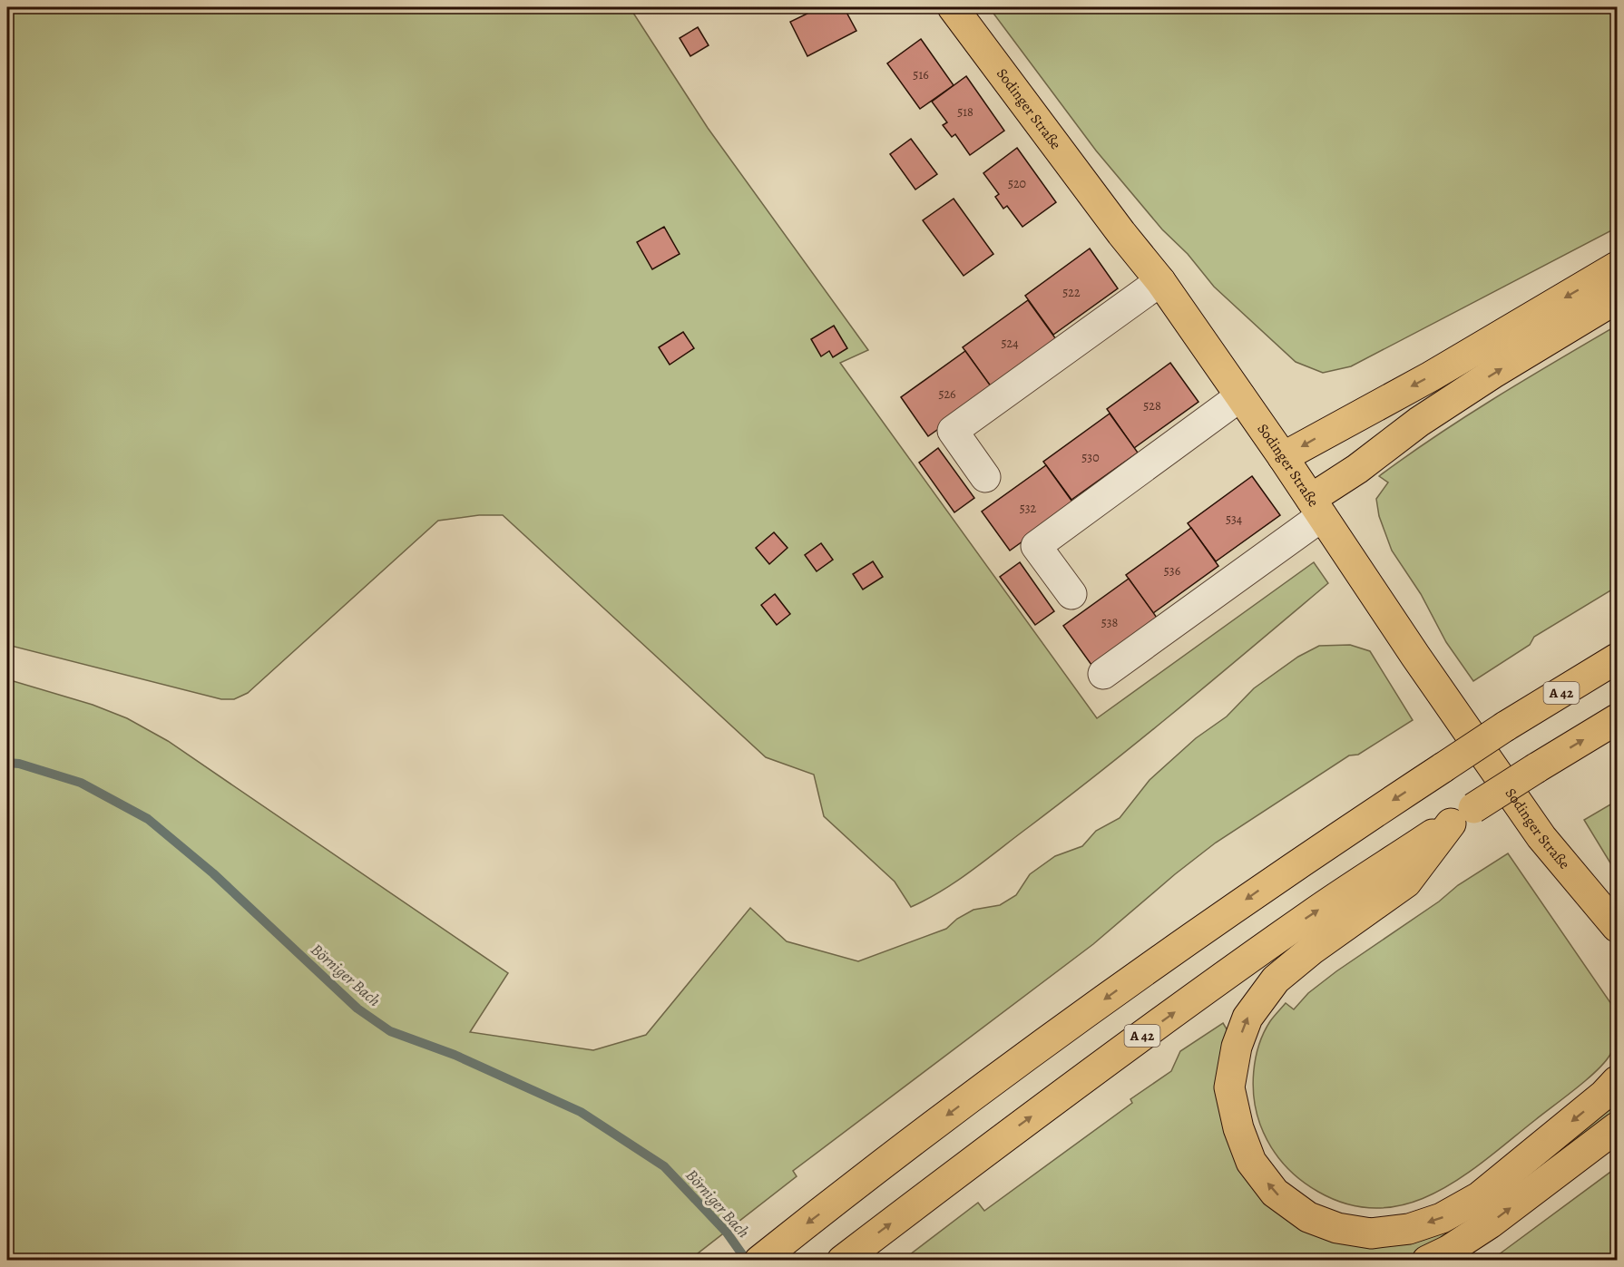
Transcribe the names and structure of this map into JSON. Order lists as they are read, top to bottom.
{
  "streets": {
    "main road": ["Sodinger Straße", "A 42"]
  },
  "water": ["Börniger Bach"],
  "house_numbers": [
    "516",
    "518",
    "520",
    "522",
    "524",
    "526",
    "528",
    "530",
    "532",
    "534",
    "536",
    "538"
  ]
}
